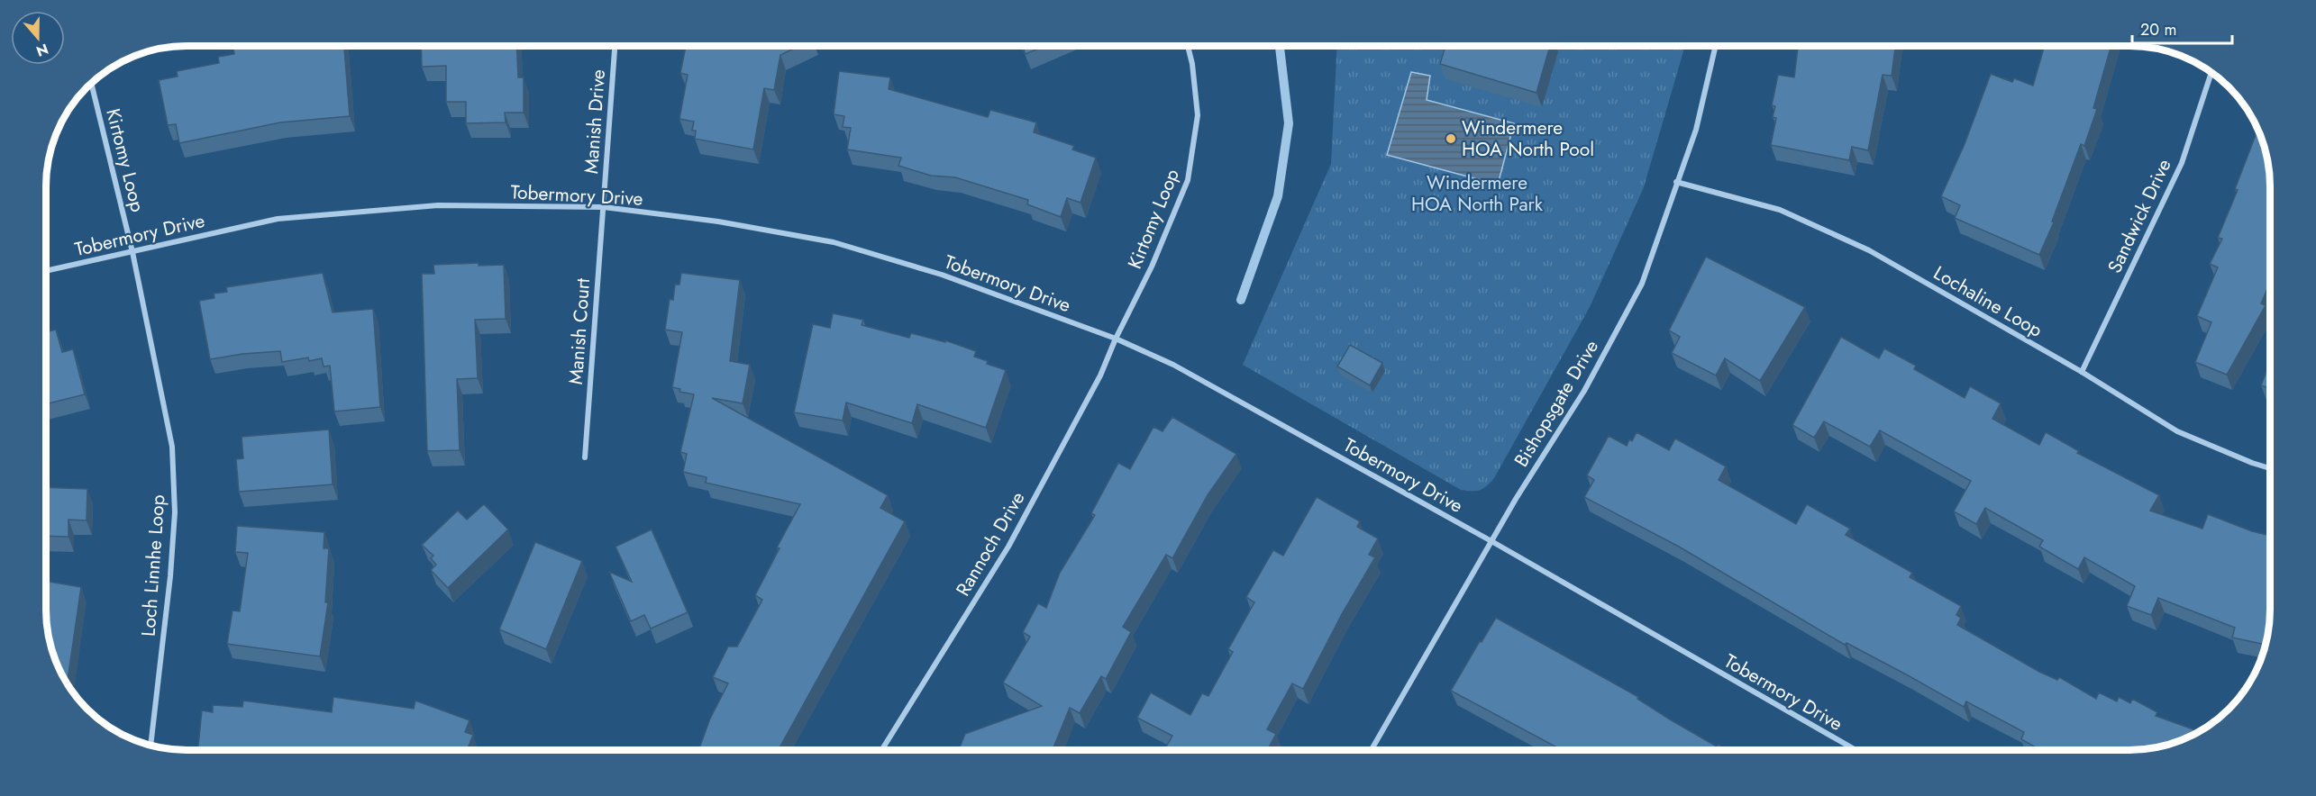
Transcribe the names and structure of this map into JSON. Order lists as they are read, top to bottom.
{
  "streets": {
    "street": [
      "Manish Drive",
      "Kirtomy Loop",
      "Tobermory Drive",
      "Sandwick Drive",
      "Lochaline Loop",
      "Manish Court",
      "Bishopsgate Drive",
      "Rannoch Drive",
      "Loch Linnhe Loop"
    ]
  },
  "crossings": [
    ["Manish Drive", "Tobermory Drive"],
    ["Manish Drive", "Manish Court"],
    ["Kirtomy Loop", "Tobermory Drive"],
    ["Kirtomy Loop", "Rannoch Drive"],
    ["Kirtomy Loop", "Loch Linnhe Loop"],
    ["Tobermory Drive", "Manish Court"],
    ["Tobermory Drive", "Bishopsgate Drive"],
    ["Tobermory Drive", "Rannoch Drive"],
    ["Tobermory Drive", "Loch Linnhe Loop"],
    ["Sandwick Drive", "Lochaline Loop"],
    ["Lochaline Loop", "Bishopsgate Drive"]
  ],
  "parks": ["Windermere HOA North Park"],
  "places": ["Windermere HOA North Pool"],
  "scale_bar": "20 m",
  "north": "bottom"
}
